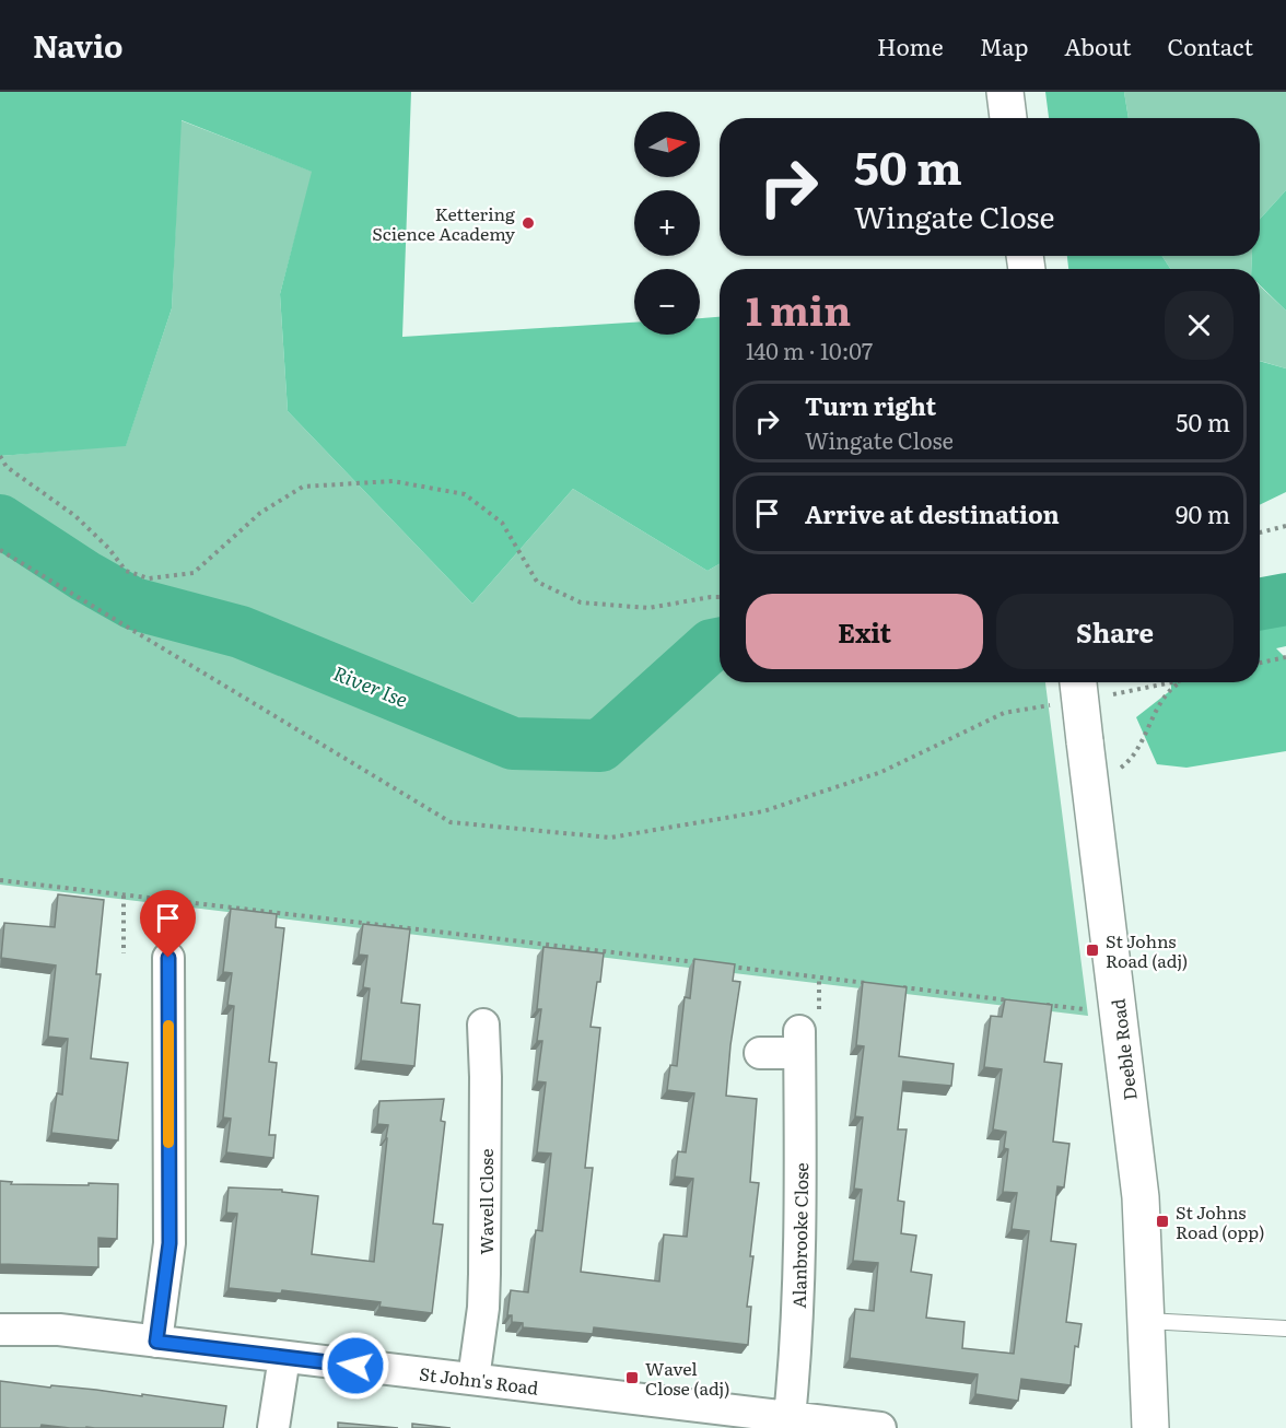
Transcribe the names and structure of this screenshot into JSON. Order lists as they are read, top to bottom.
{
  "streets": {
    "street": [
      "Deeble Road",
      "Wavell Close",
      "Alanbrooke Close",
      "St John's Road"
    ]
  },
  "crossings": [
    ["Wavell Close", "St John's Road"],
    ["Alanbrooke Close", "St John's Road"]
  ],
  "water": ["River Ise"],
  "places": {
    "other": ["Kettering Science Academy"],
    "transit": ["St Johns Road (adj)", "St Johns Road (opp)", "Wavel Close (adj)"]
  },
  "north": "right",
  "page": {
    "header": "Navio",
    "nav": [
      "Home",
      "Map",
      "About",
      "Contact"
    ],
    "map_buttons": ["+", "−"],
    "turn": ["50 m", "Wingate Close"],
    "heading": ["1 min", "140 m · 10:07"],
    "list": [
      {
        "name": "Turn right",
        "note": "Wingate Close",
        "value": "50 m"
      },
      {
        "name": "Arrive at destination",
        "value": "90 m"
      }
    ],
    "buttons": ["Exit", "Share"]
  }
}
